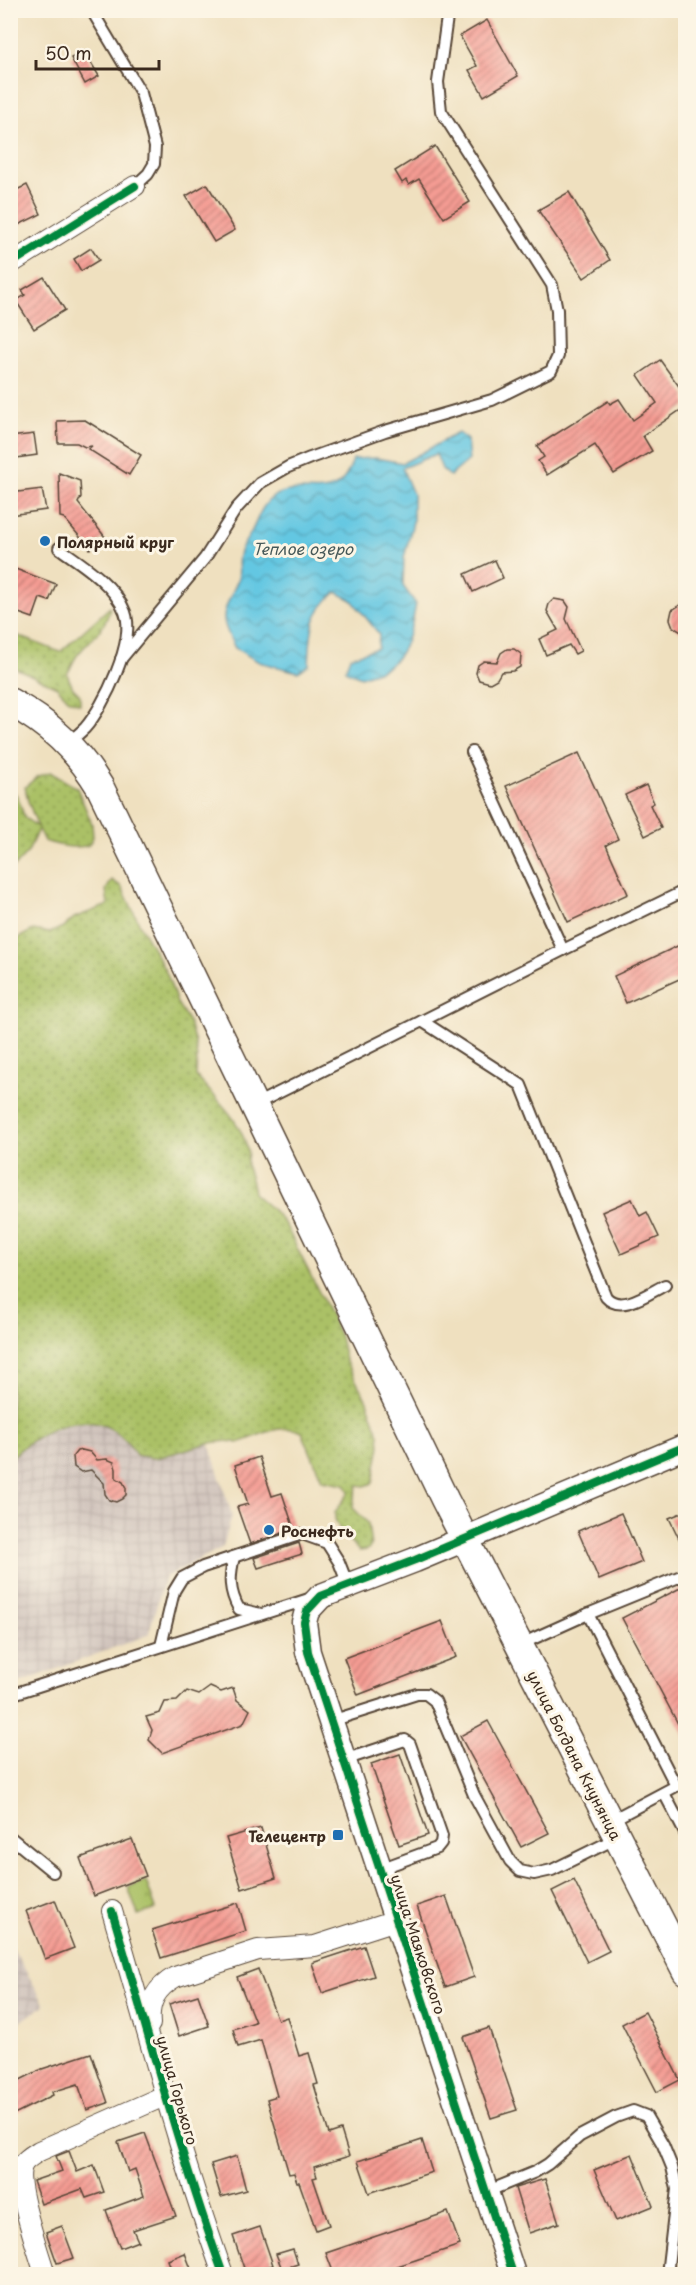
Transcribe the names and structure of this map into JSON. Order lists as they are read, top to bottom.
{
  "streets": {
    "main road": ["улица Богдана Кнунянца"],
    "street": ["улица Маяковского", "улица Горького"]
  },
  "crossings": [
    ["улица Маяковского", "улица Горького"]
  ],
  "water": ["Теплое озеро"],
  "places": {
    "other": ["Полярный круг", "Роснефть"],
    "transit": ["Телецентр"]
  },
  "scale_bar": "50 m"
}
